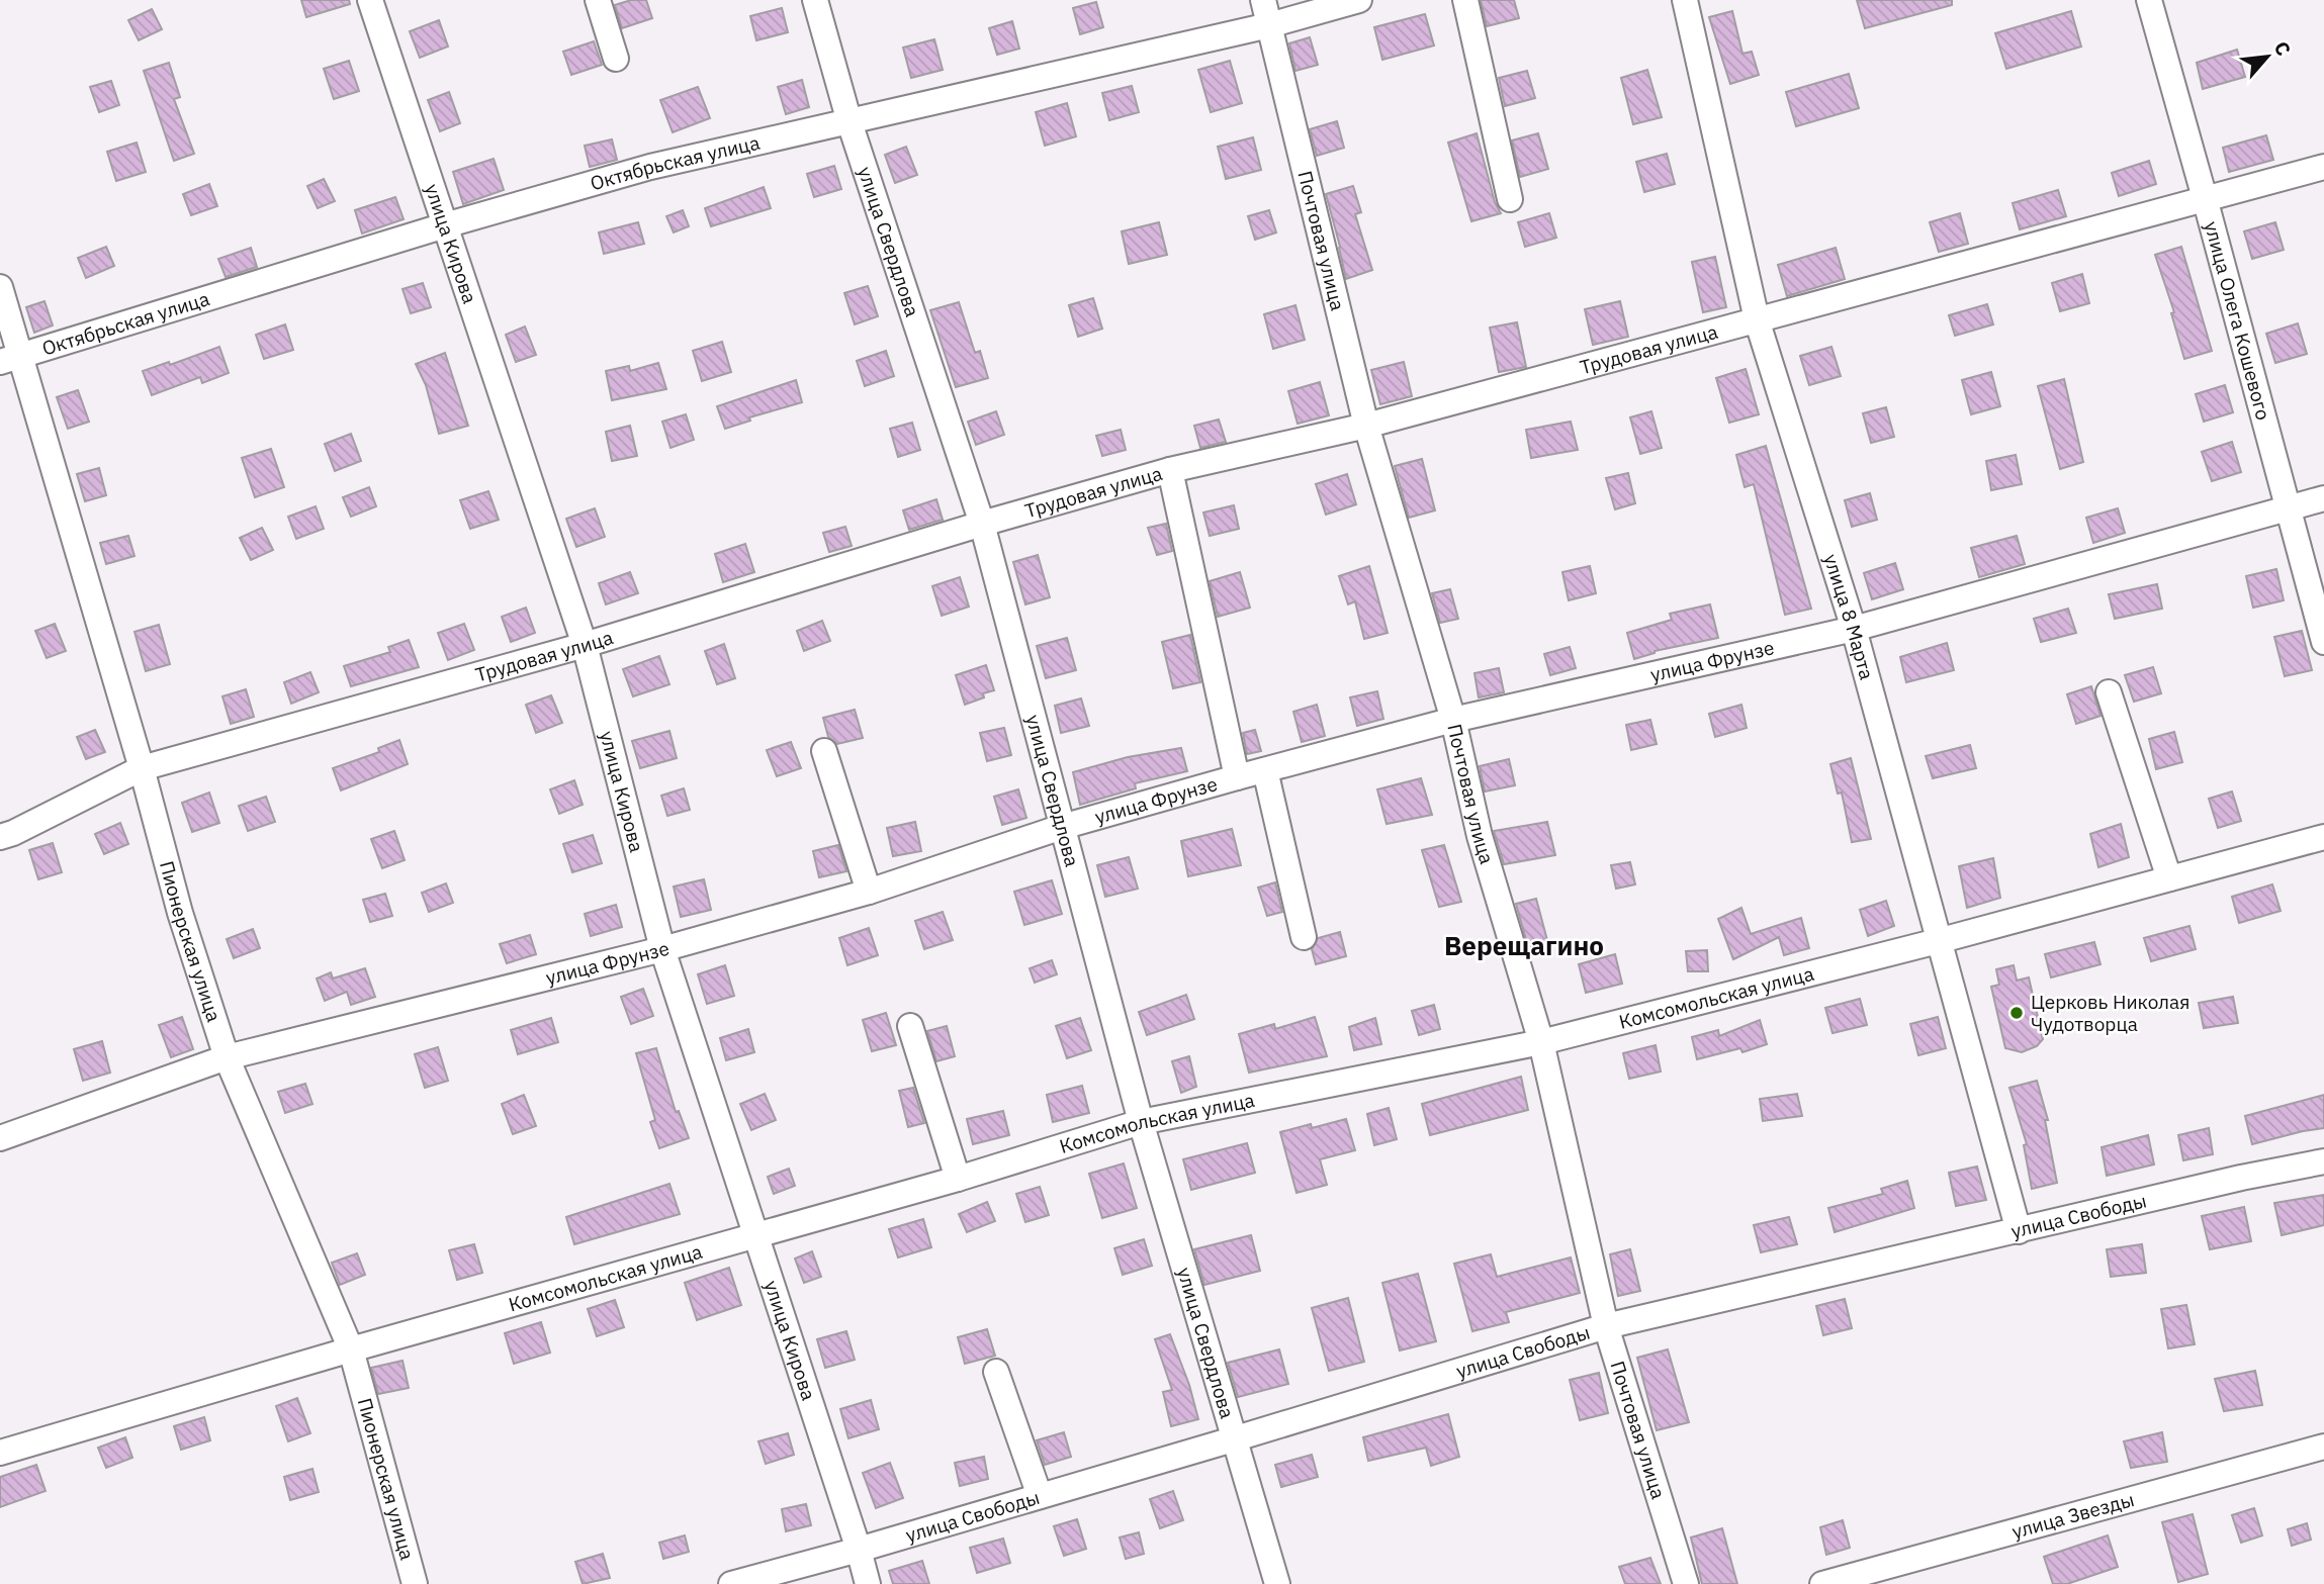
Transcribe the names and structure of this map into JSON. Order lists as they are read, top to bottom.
{
  "streets": {
    "street": [
      "Октябрьская улица",
      "улица Свердлова",
      "Почтовая улица",
      "улица Кирова",
      "улица Олега Кошевого",
      "Трудовая улица",
      "улица 8 Марта",
      "улица Фрунзе",
      "Пионерская улица",
      "Комсомольская улица",
      "улица Свободы",
      "улица Звезды"
    ]
  },
  "crossings": [
    ["Октябрьская улица", "улица Свердлова"],
    ["Октябрьская улица", "Почтовая улица"],
    ["Октябрьская улица", "улица Кирова"],
    ["Октябрьская улица", "Пионерская улица"],
    ["улица Свердлова", "Трудовая улица"],
    ["улица Свердлова", "улица Фрунзе"],
    ["улица Свердлова", "Комсомольская улица"],
    ["улица Свердлова", "улица Свободы"],
    ["Почтовая улица", "Трудовая улица"],
    ["Почтовая улица", "улица Фрунзе"],
    ["Почтовая улица", "Комсомольская улица"],
    ["Почтовая улица", "улица Свободы"],
    ["улица Кирова", "Трудовая улица"],
    ["улица Кирова", "улица Фрунзе"],
    ["улица Кирова", "Комсомольская улица"],
    ["улица Кирова", "улица Свободы"],
    ["улица Олега Кошевого", "Трудовая улица"],
    ["улица Олега Кошевого", "улица Фрунзе"],
    ["Трудовая улица", "улица 8 Марта"],
    ["Трудовая улица", "Пионерская улица"],
    ["улица 8 Марта", "улица Фрунзе"],
    ["улица 8 Марта", "Комсомольская улица"],
    ["улица 8 Марта", "улица Свободы"],
    ["улица Фрунзе", "Пионерская улица"],
    ["Пионерская улица", "Комсомольская улица"]
  ],
  "districts": ["Верещагино"],
  "places": ["Церковь Николая Чудотворца"],
  "north": "top right"
}
